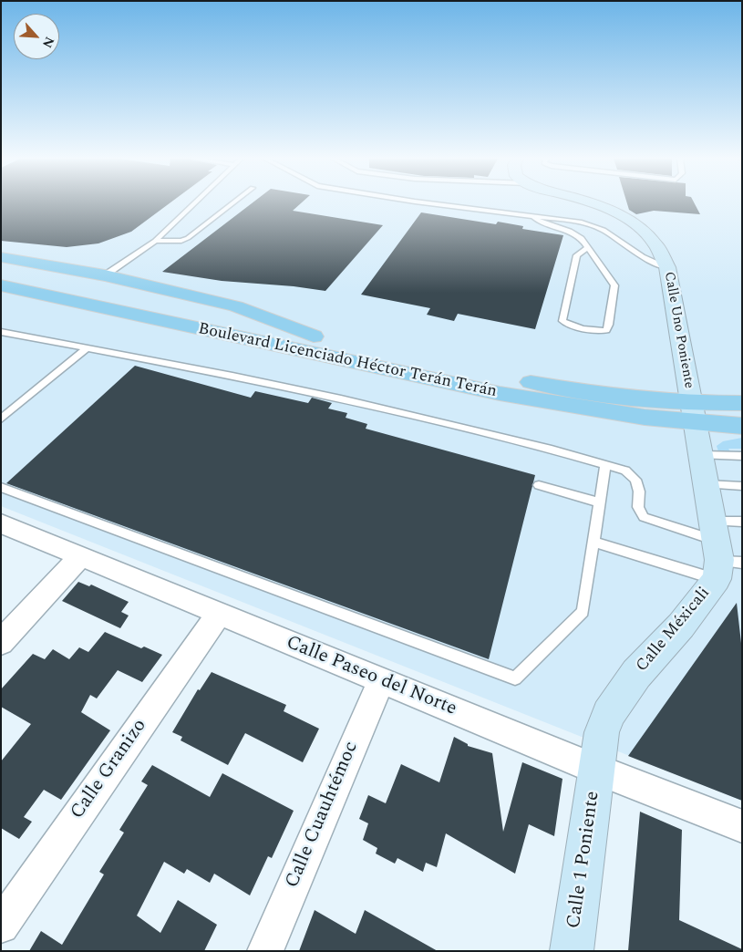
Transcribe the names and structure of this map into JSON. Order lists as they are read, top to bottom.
{
  "streets": {
    "main road": [
      "Calle Uno Poniente",
      "Boulevard Licenciado Héctor Terán Terán",
      "Calle Méxicali",
      "Calle 1 Poniente"
    ],
    "street": ["Calle Paseo del Norte", "Calle Granizo", "Calle Cuauhtémoc"]
  },
  "crossings": [
    ["Calle Uno Poniente", "Boulevard Licenciado Héctor Terán Terán"],
    ["Calle Méxicali", "Calle Paseo del Norte"],
    ["Calle Méxicali", "Calle 1 Poniente"],
    ["Calle Paseo del Norte", "Calle Granizo"],
    ["Calle Paseo del Norte", "Calle Cuauhtémoc"],
    ["Calle Paseo del Norte", "Calle 1 Poniente"]
  ],
  "north": "bottom right"
}
